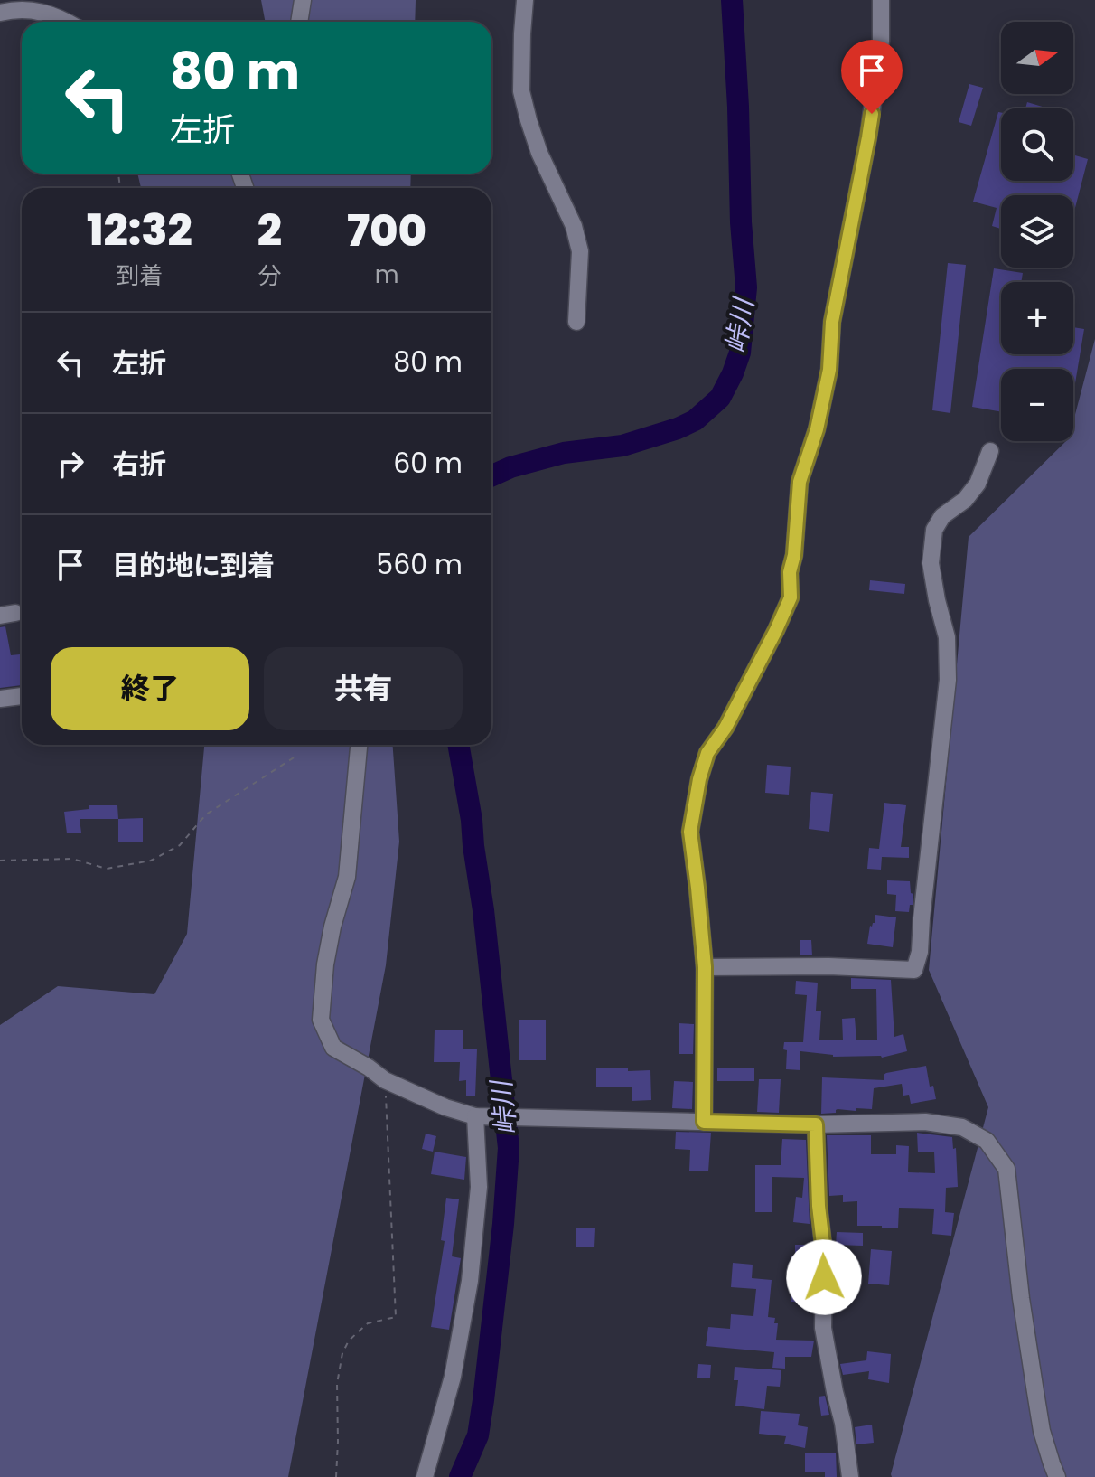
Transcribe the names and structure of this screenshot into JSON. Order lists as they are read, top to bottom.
{
  "water": ["峠川"],
  "north": "right",
  "page": {
    "map_buttons": ["+", "−"],
    "turn": ["80 m", "左折"],
    "eta": [
      "12:32",
      "到着",
      "2",
      "分",
      "700",
      "m"
    ],
    "list": [
      {
        "name": "左折",
        "value": "80 m"
      },
      {
        "name": "右折",
        "value": "60 m"
      },
      {
        "name": "目的地に到着",
        "value": "560 m"
      }
    ],
    "buttons": ["終了", "共有"]
  }
}
